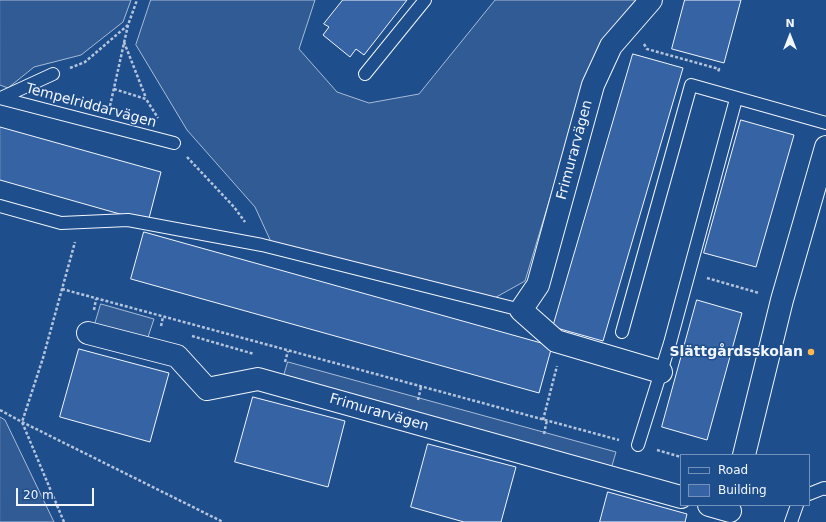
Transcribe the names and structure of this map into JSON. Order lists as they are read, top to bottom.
{
  "streets": {
    "street": ["Frimurarvägen"],
    "lane": ["Tempelriddarvägen"]
  },
  "places": ["Slättgårdsskolan"],
  "legend": ["Road", "Building"],
  "scale_bar": "20 m",
  "north": "top"
}
